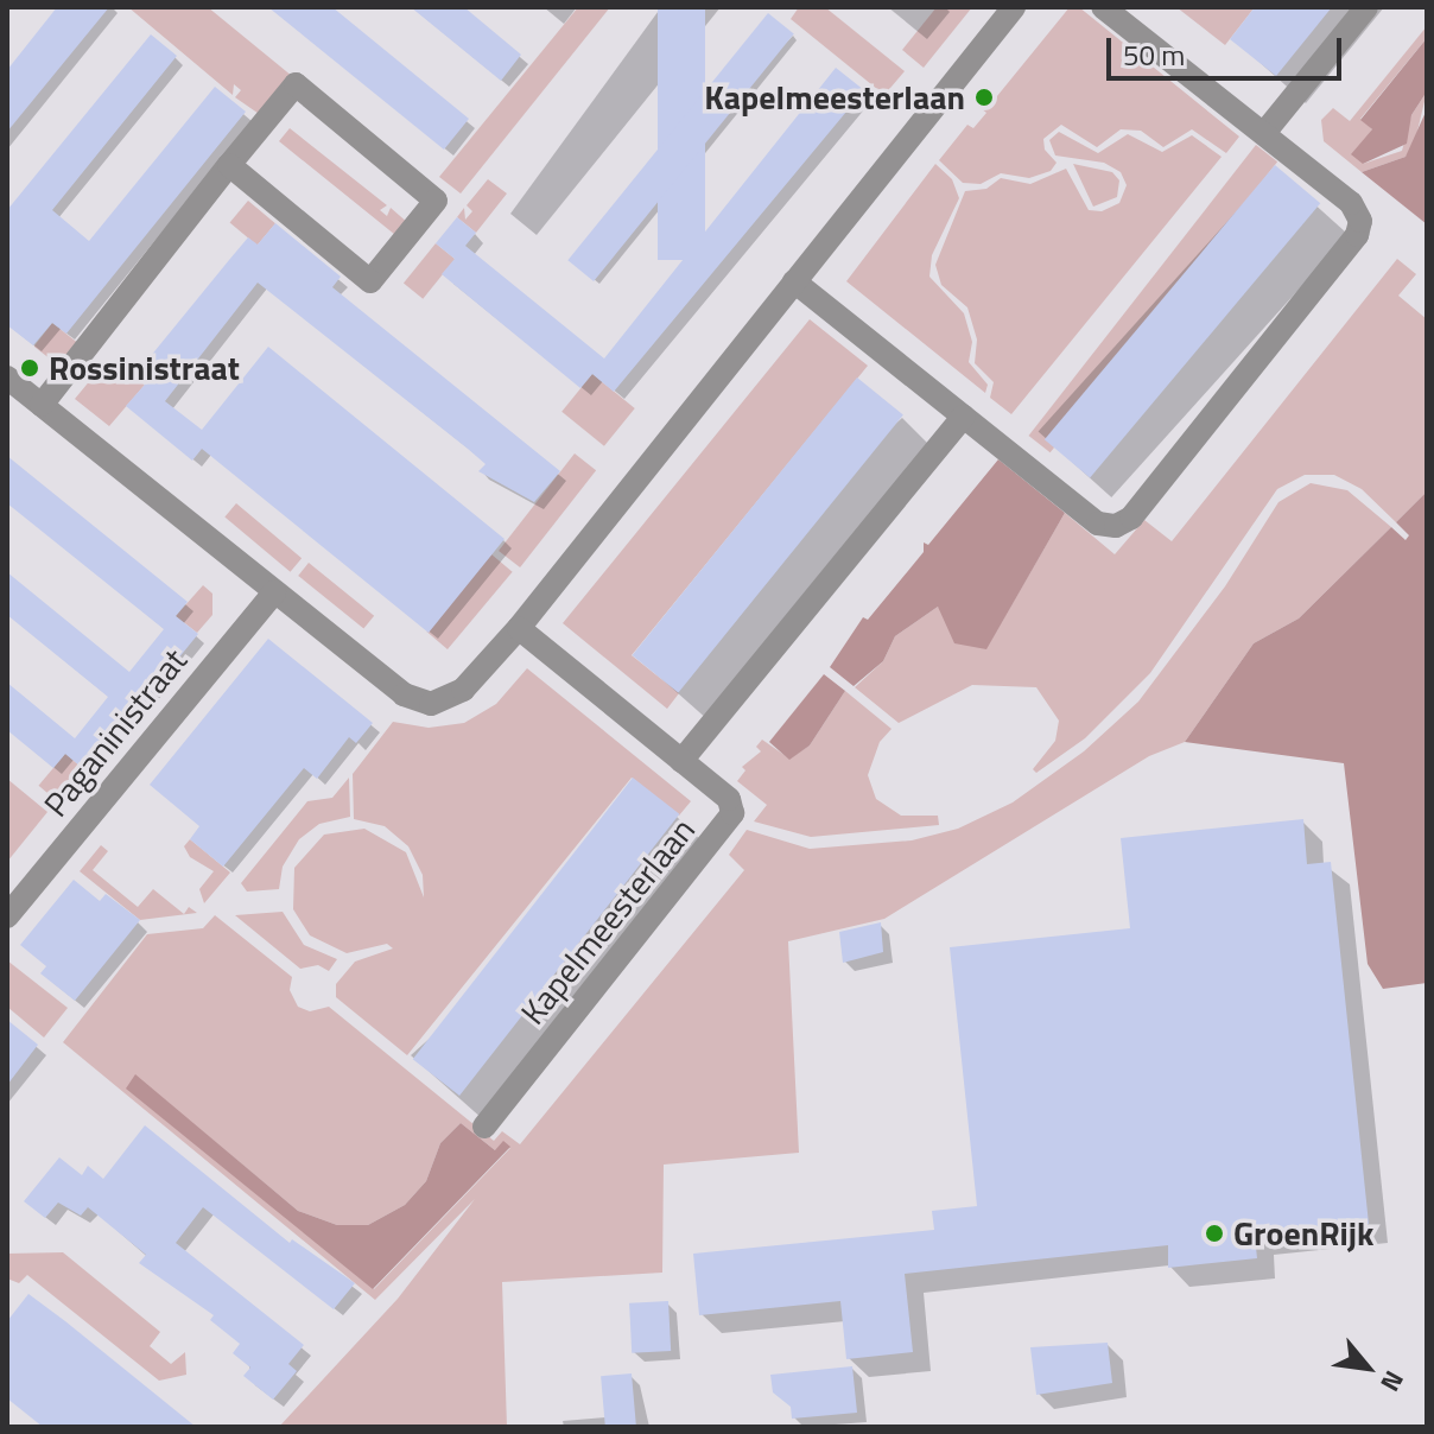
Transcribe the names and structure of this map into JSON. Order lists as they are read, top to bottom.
{
  "streets": {
    "street": ["Paganinistraat", "Kapelmeesterlaan"]
  },
  "places": ["Kapelmeesterlaan", "Rossinistraat", "GroenRijk"],
  "scale_bar": "50 m",
  "north": "bottom right"
}
